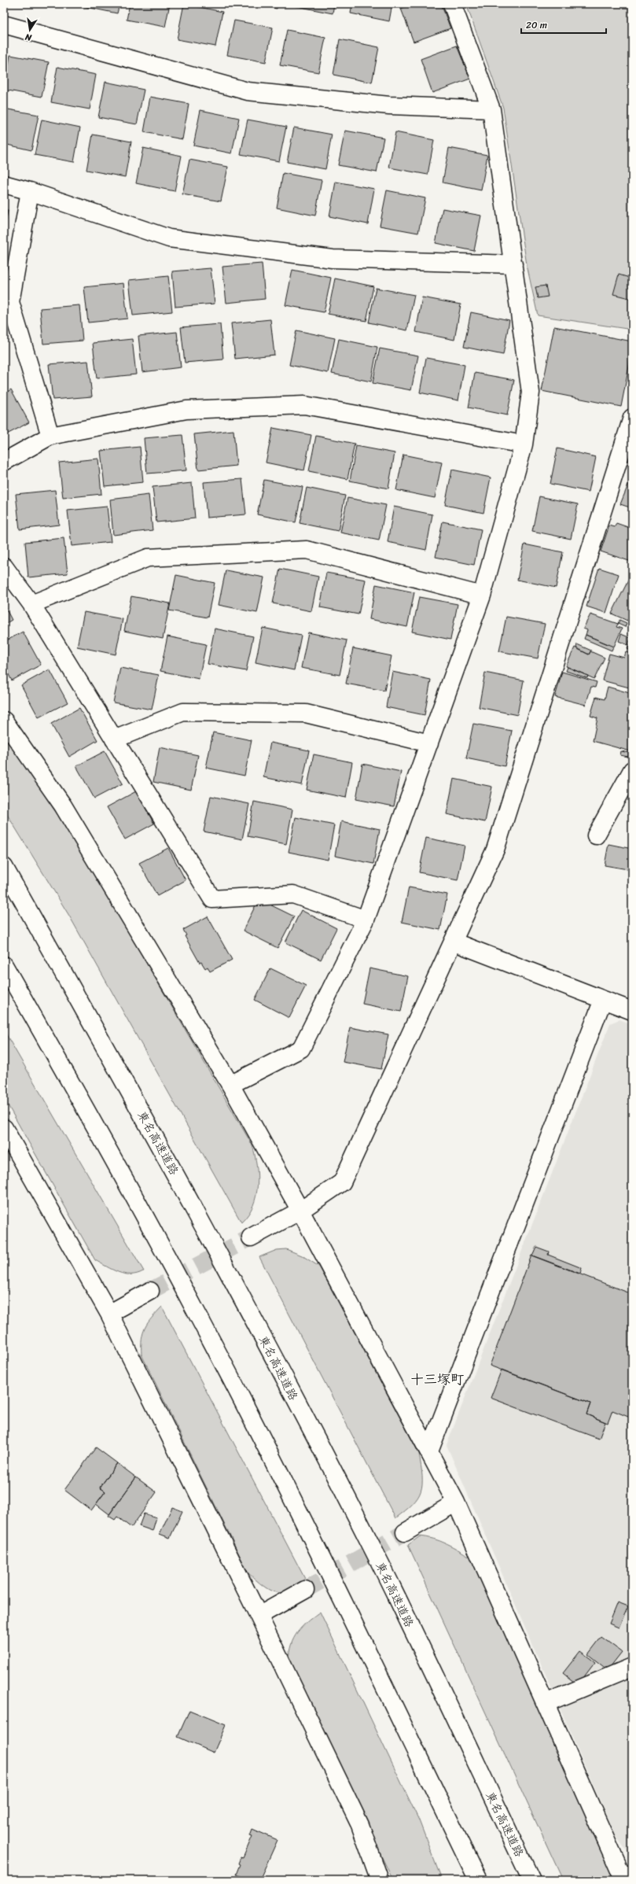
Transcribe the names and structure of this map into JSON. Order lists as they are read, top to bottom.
{
  "streets": {
    "main road": ["東名高速道路"]
  },
  "districts": ["十三塚町"],
  "scale_bar": "20 m",
  "north": "bottom"
}
